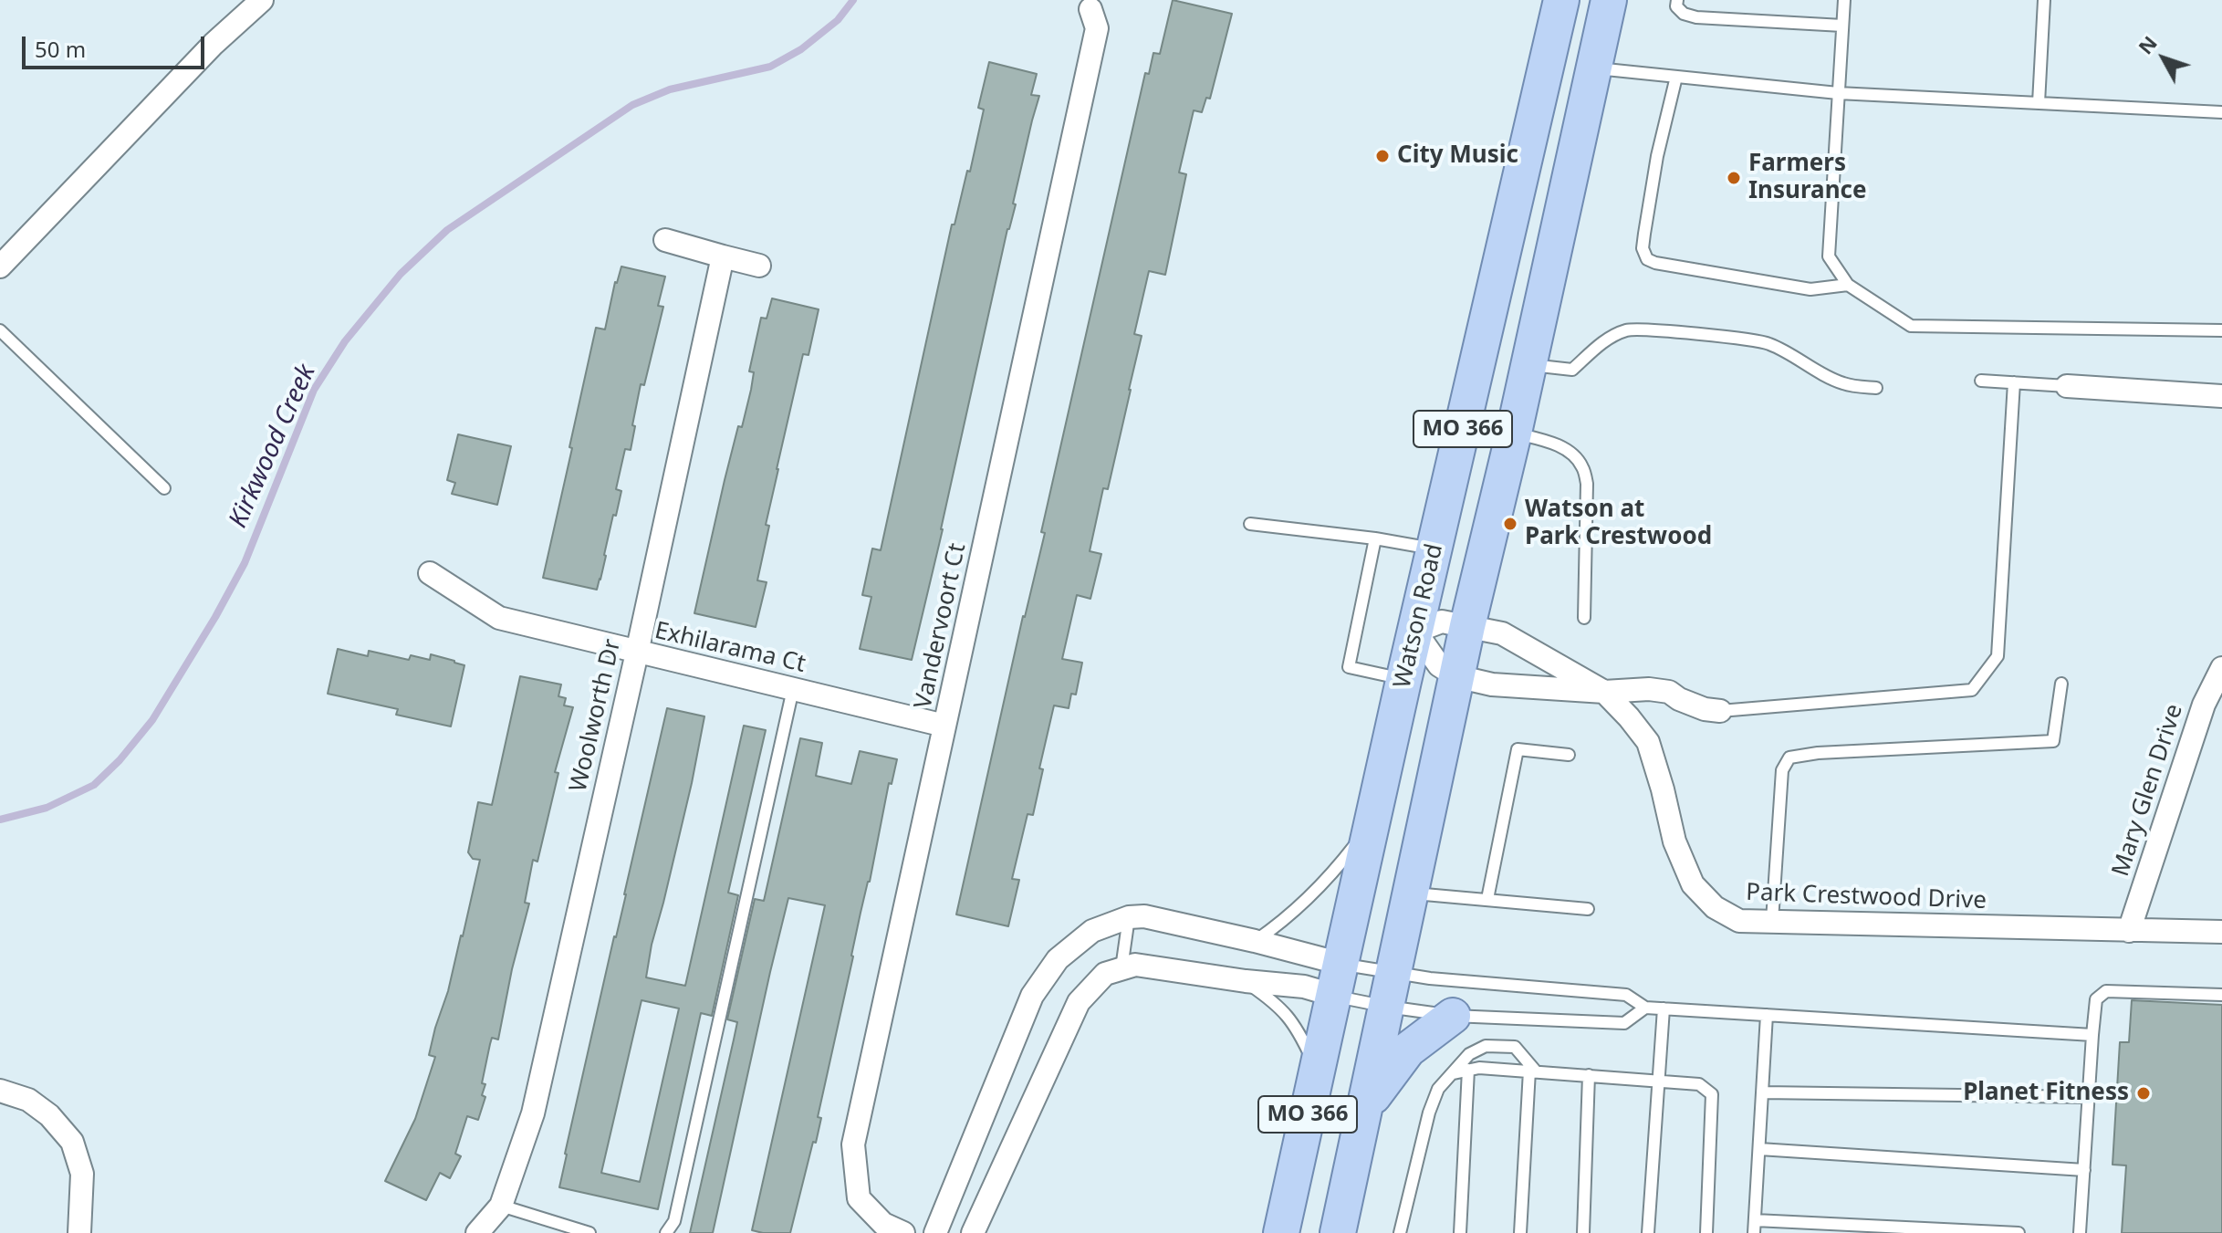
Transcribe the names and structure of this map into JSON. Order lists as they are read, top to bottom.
{
  "streets": {
    "main road": ["MO 366", "Watson Road"],
    "street": [
      "Vandervoort Ct",
      "Exhilarama Ct",
      "Woolworth Dr",
      "Mary Glen Drive",
      "Park Crestwood Drive"
    ]
  },
  "crossings": [
    ["Watson Road", "Park Crestwood Drive"],
    ["Vandervoort Ct", "Exhilarama Ct"],
    ["Exhilarama Ct", "Woolworth Dr"],
    ["Mary Glen Drive", "Park Crestwood Drive"]
  ],
  "water": ["Kirkwood Creek"],
  "places": [
    "City Music",
    "Farmers Insurance",
    "Watson at Park Crestwood",
    "Planet Fitness"
  ],
  "scale_bar": "50 m",
  "north": "top left"
}
